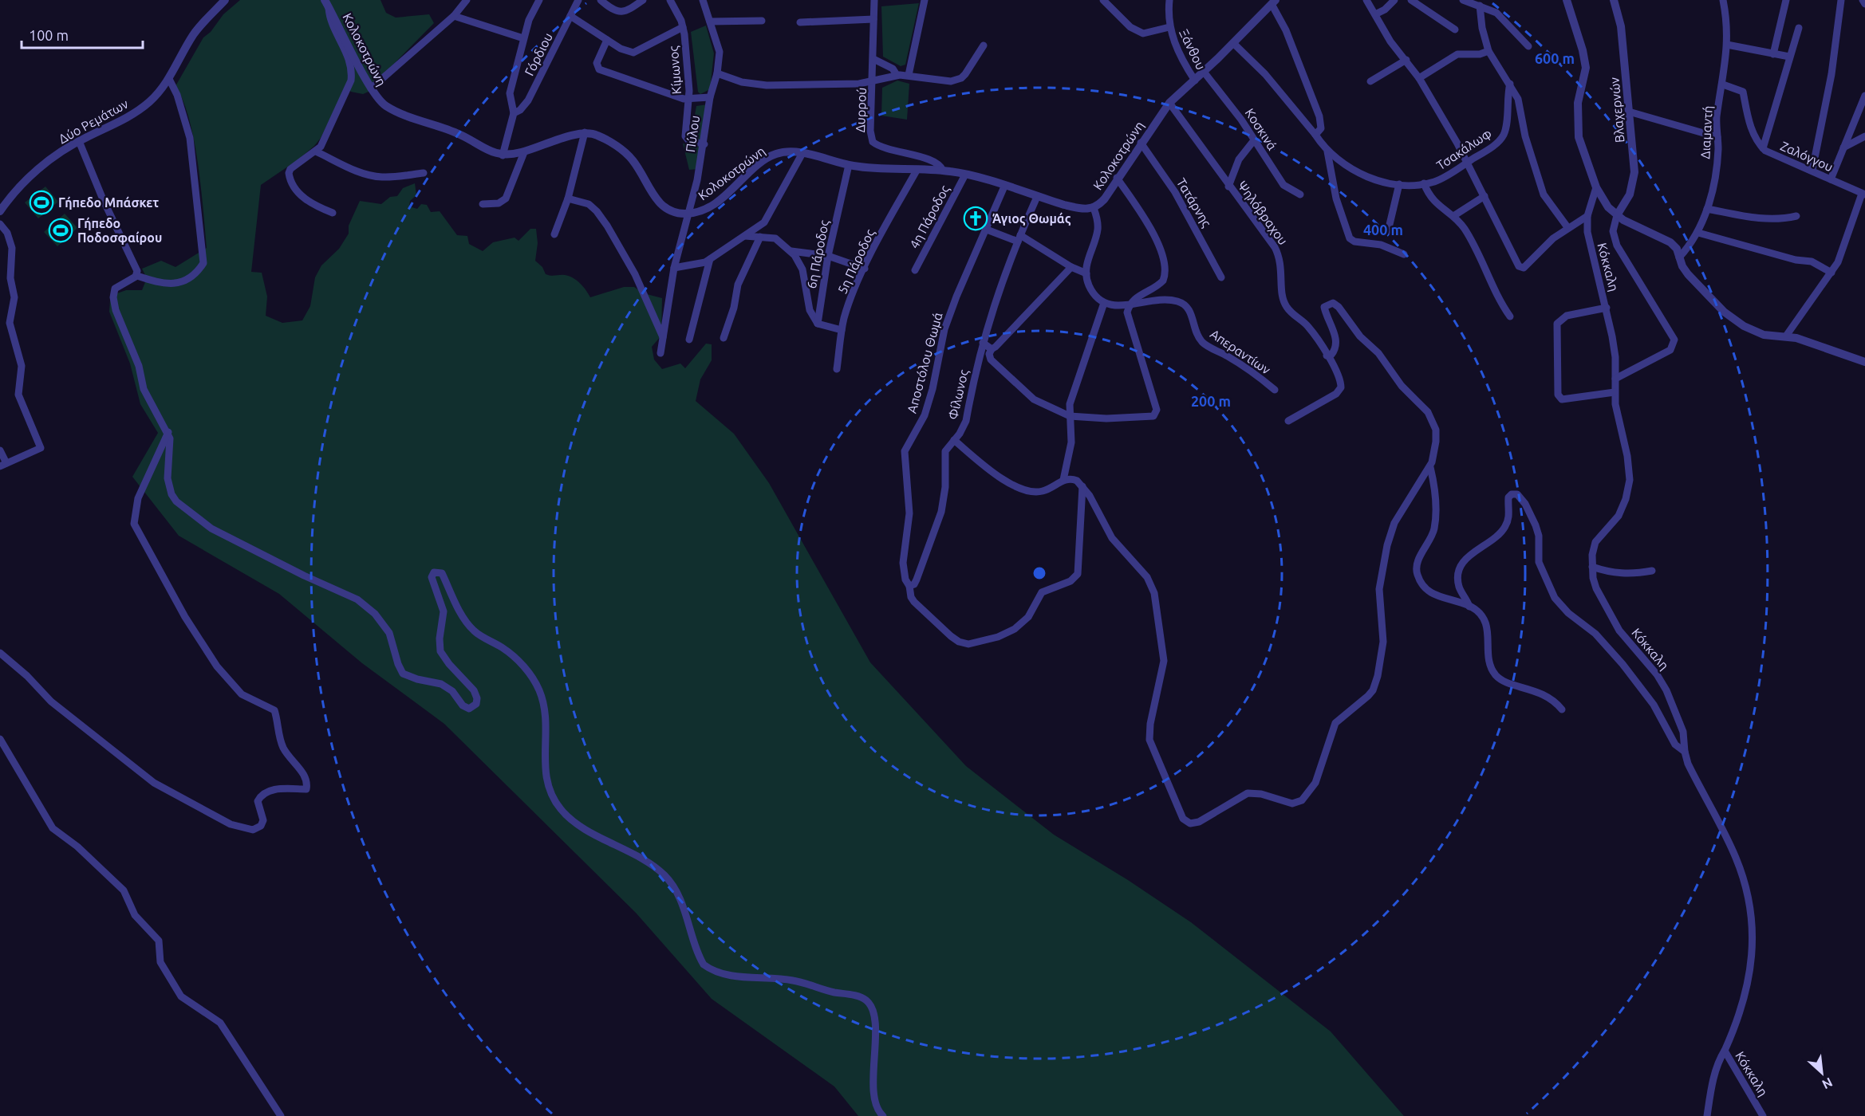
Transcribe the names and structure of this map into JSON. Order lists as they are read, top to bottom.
{
  "streets": {
    "street": [
      "Κολοκοτρώνη",
      "Ξάνθου",
      "Γόρδιου",
      "Κίμωνος",
      "Δυρρού",
      "Βλαχερνών",
      "Δύο Ρεμάτων",
      "Κοσκινά",
      "Διαμαντή",
      "Πύλου",
      "Τσακάλωφ",
      "Ζαλόγγου",
      "Τατάρνης",
      "Ψηλόβραχου",
      "4η Πάροδος",
      "6η Πάροδος",
      "5η Πάροδος",
      "Κόκκαλη",
      "Απεραντίων",
      "Αποστόλου Θωμά",
      "Φίλωνος"
    ]
  },
  "crossings": [
    ["Κολοκοτρώνη", "Ξάνθου"],
    ["Κολοκοτρώνη", "Γόρδιου"],
    ["Κολοκοτρώνη", "Δυρρού"],
    ["Κολοκοτρώνη", "Κοσκινά"],
    ["Κολοκοτρώνη", "Πύλου"],
    ["Κολοκοτρώνη", "Τσακάλωφ"],
    ["Κολοκοτρώνη", "Τατάρνης"],
    ["Κολοκοτρώνη", "Ψηλόβραχου"],
    ["Κολοκοτρώνη", "4η Πάροδος"],
    ["Κολοκοτρώνη", "6η Πάροδος"],
    ["Κολοκοτρώνη", "5η Πάροδος"],
    ["Κολοκοτρώνη", "Αποστόλου Θωμά"],
    ["Κολοκοτρώνη", "Φίλωνος"],
    ["Κίμωνος", "Πύλου"],
    ["Διαμαντή", "Ζαλόγγου"],
    ["Αποστόλου Θωμά", "Φίλωνος"]
  ],
  "places": {
    "sports": ["Γήπεδο Μπάσκετ", "Γήπεδο Ποδοσφαίρου"],
    "church": ["Άγιος Θωμάς"]
  },
  "scale_bar": "100 m",
  "north": "bottom right",
  "rings": ["600 m", "400 m", "200 m"]
}
